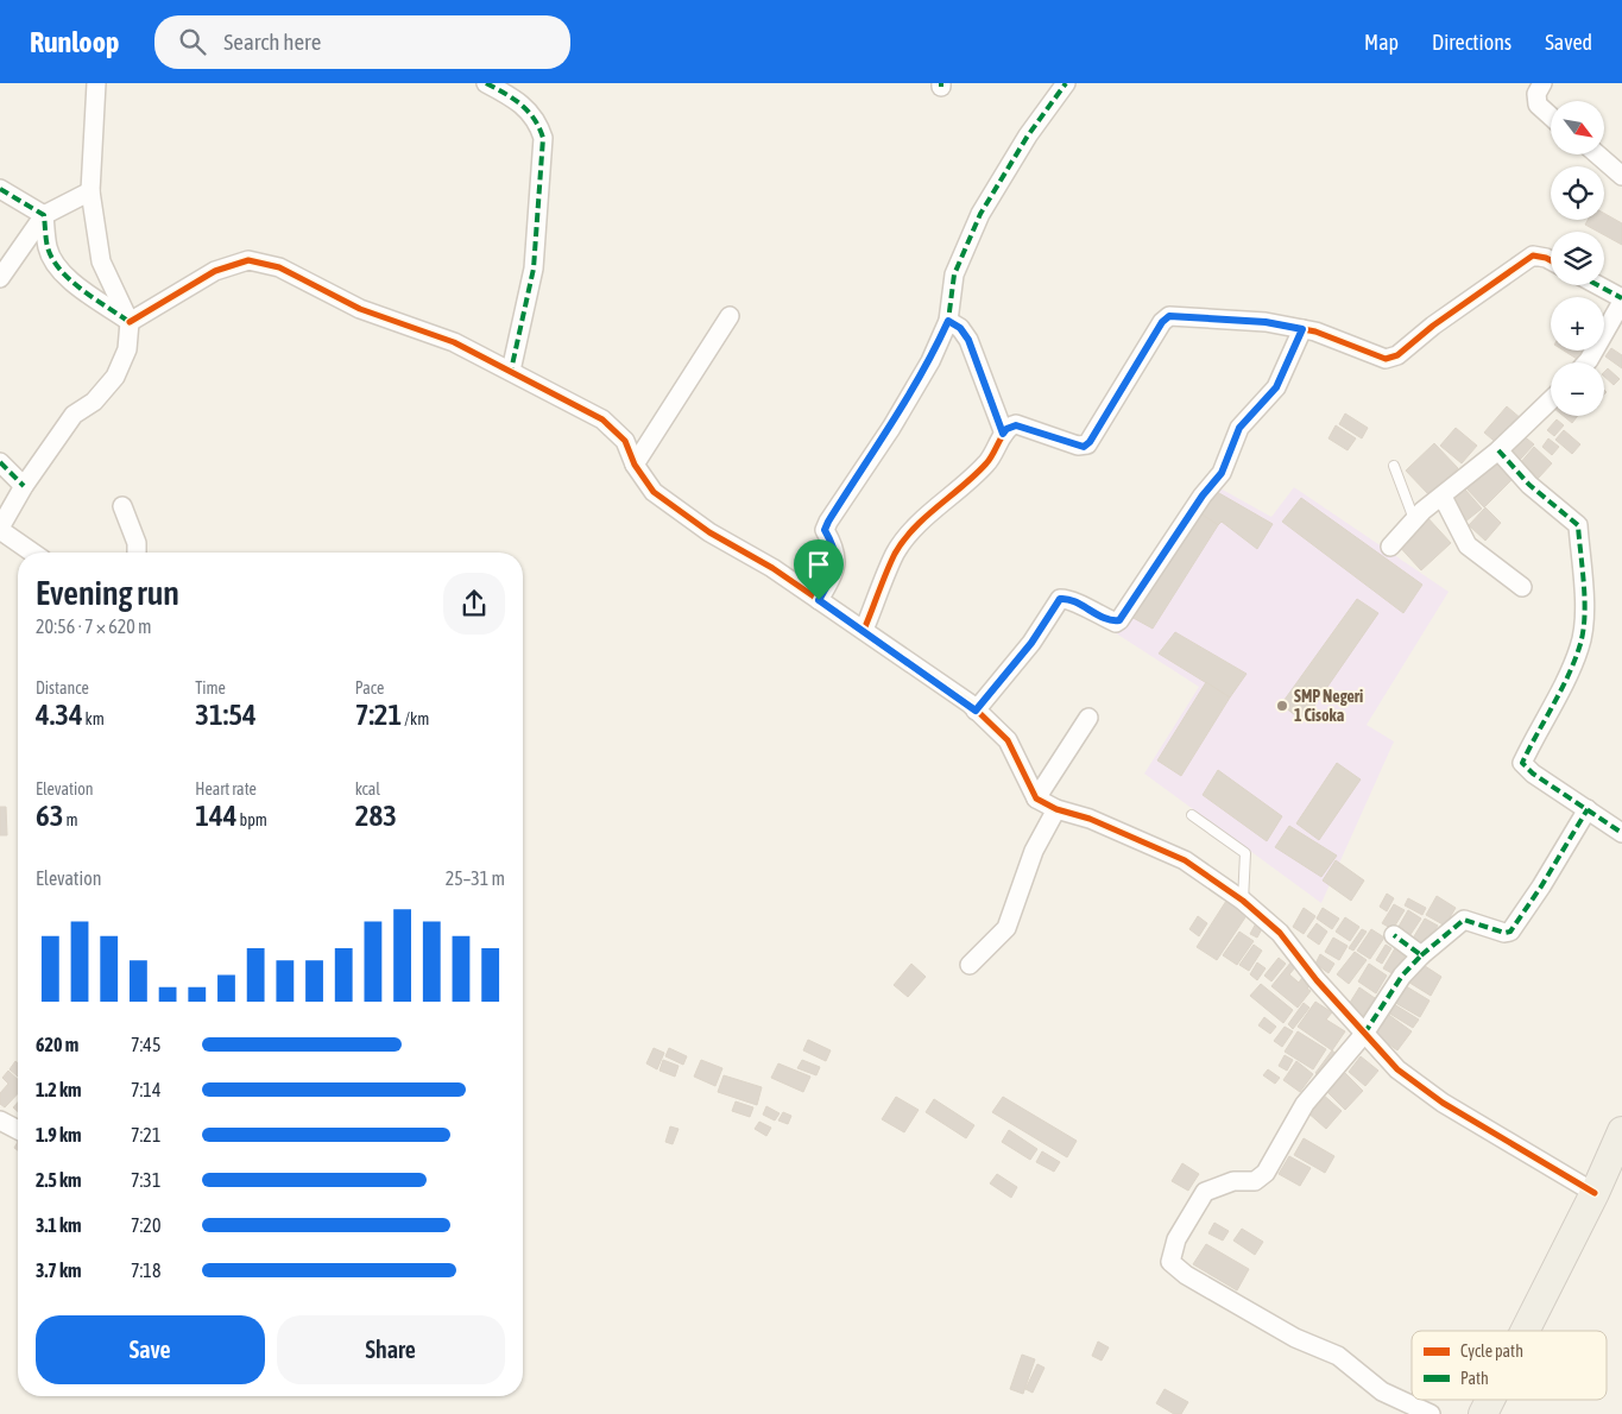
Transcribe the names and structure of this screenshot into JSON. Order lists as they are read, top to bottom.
{
  "places": ["SMP Negeri 1 Cisoka"],
  "legend": ["Cycle path", "Path"],
  "north": "bottom right",
  "page": {
    "header": "Runloop",
    "search": "Search here",
    "nav": ["Map", "Directions", "Saved"],
    "map_buttons": ["+", "−"],
    "heading": ["Evening run", "20:56 · 7 × 620 m"],
    "stats": [
      ["Distance", "4.34 km"],
      ["Time", "31:54"],
      ["Pace", "7:21 /km"],
      ["Elevation", "63 m"],
      ["Heart rate", "144 bpm"],
      ["kcal", "283"]
    ],
    "chart": ["Elevation", "25–31 m"],
    "list": [
      {
        "name": "620 m",
        "note": "7:45"
      },
      {
        "name": "1.2 km",
        "note": "7:14"
      },
      {
        "name": "1.9 km",
        "note": "7:21"
      },
      {
        "name": "2.5 km",
        "note": "7:31"
      },
      {
        "name": "3.1 km",
        "note": "7:20"
      },
      {
        "name": "3.7 km",
        "note": "7:18"
      }
    ],
    "buttons": ["Save", "Share"]
  }
}
